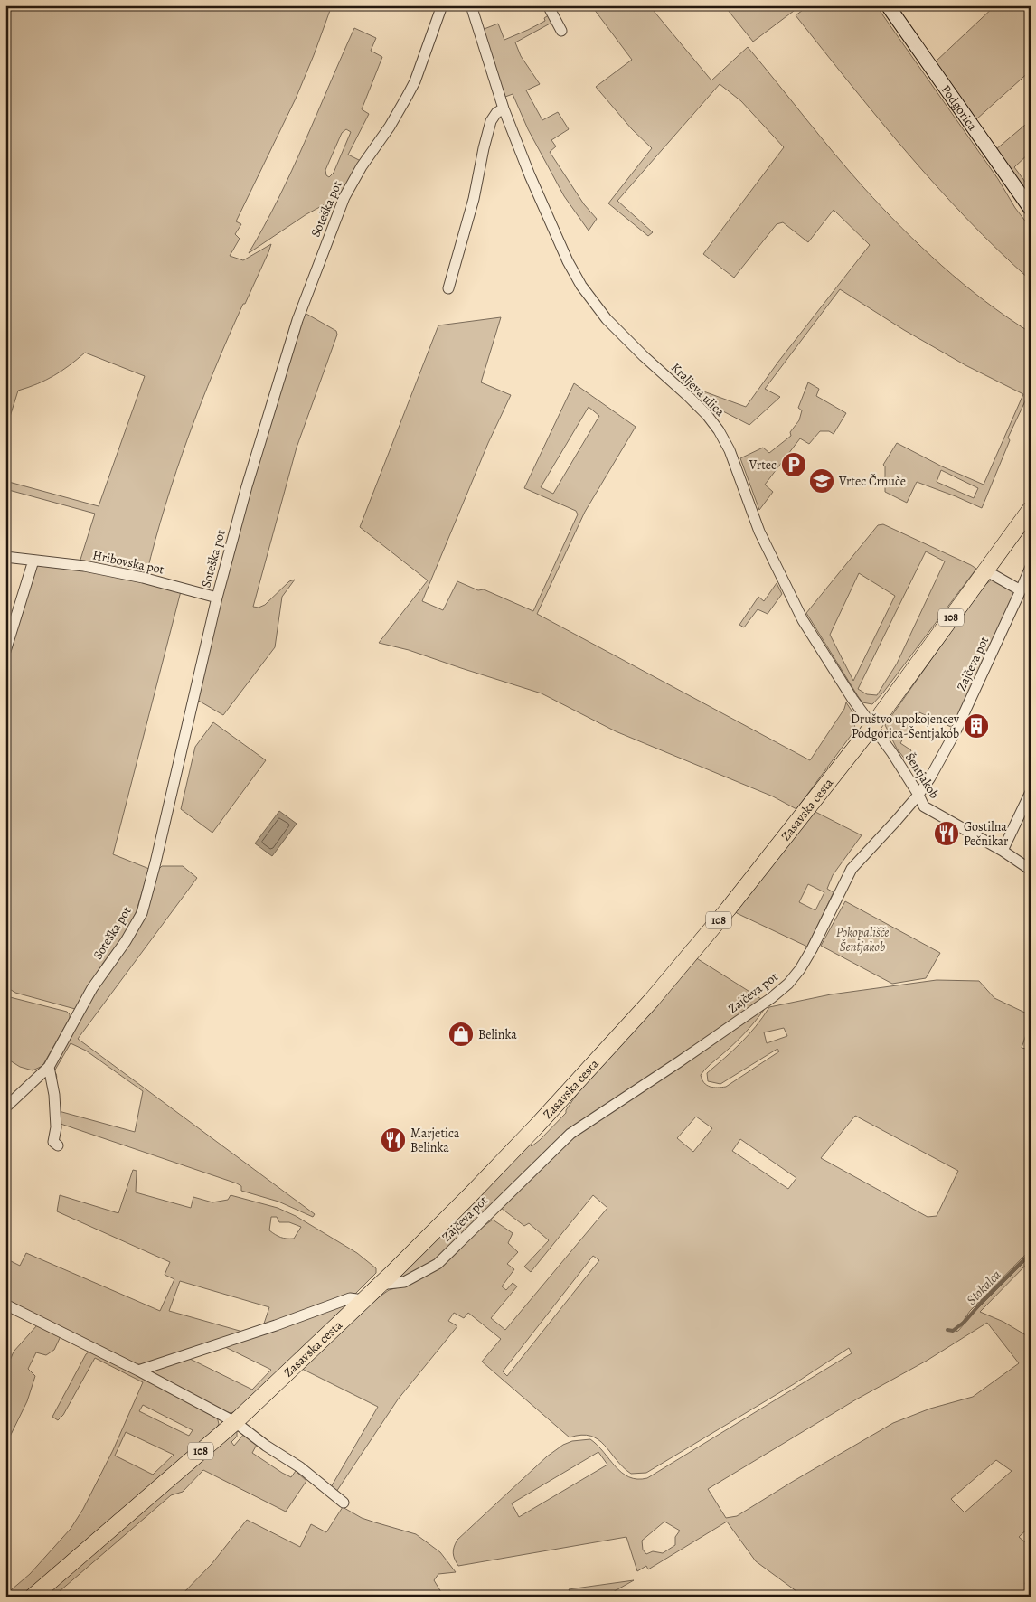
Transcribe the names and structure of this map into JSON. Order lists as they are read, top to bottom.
{
  "streets": {
    "main road": ["Podgorica", "108", "Zasavska cesta"],
    "street": [
      "Soteška pot",
      "Kraljeva ulica",
      "Hribovska pot",
      "Zajčeva pot",
      "Šentjakob"
    ]
  },
  "crossings": [
    ["Soteška pot", "Hribovska pot"],
    ["Kraljeva ulica", "Šentjakob"],
    ["Kraljeva ulica", "Zasavska cesta"],
    ["Zajčeva pot", "Šentjakob"],
    ["Zajčeva pot", "Zasavska cesta"],
    ["Šentjakob", "Zasavska cesta"]
  ],
  "water": ["Stokalca"],
  "parks": ["Pokopališče Šentjakob"],
  "places": {
    "parking": ["Vrtec"],
    "school or university": ["Vrtec Črnuče"],
    "building": ["Društvo upokojencev Podgorica-Šentjakob"],
    "restaurant": ["Gostilna Pečnikar", "Marjetica Belinka"],
    "shop": ["Belinka"]
  }
}
